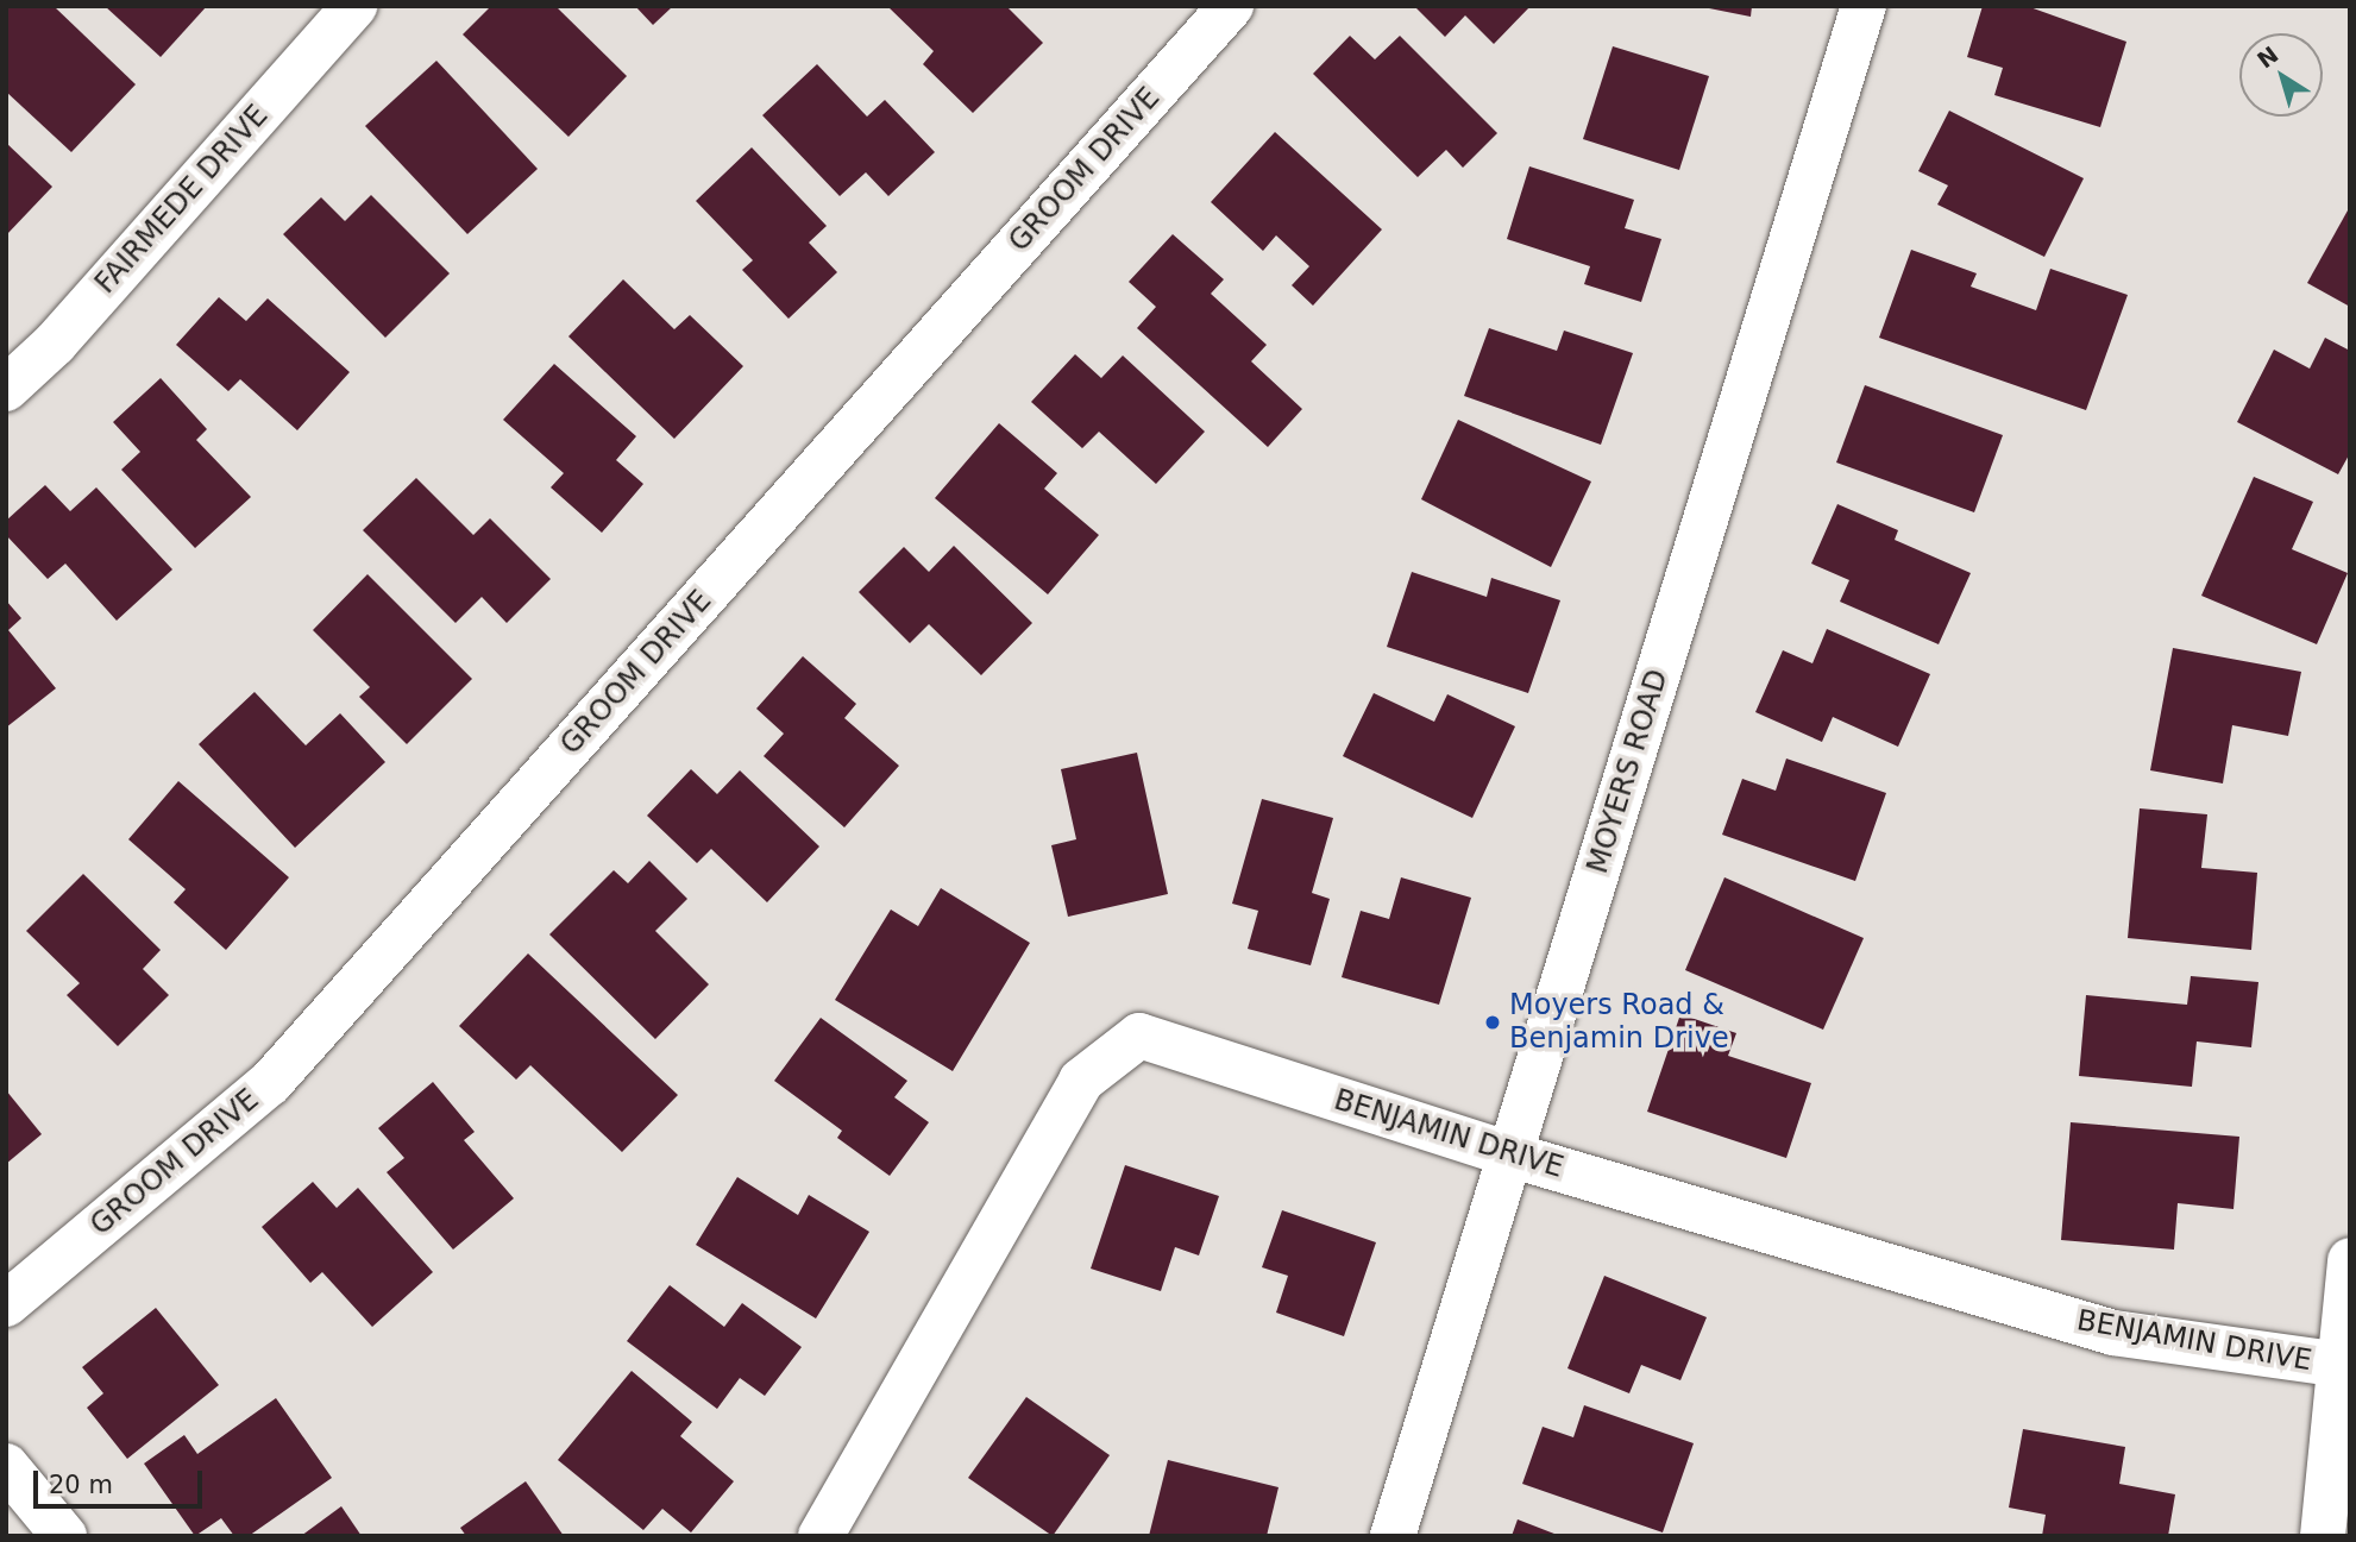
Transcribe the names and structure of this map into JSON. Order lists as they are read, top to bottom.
{
  "streets": {
    "street": [
      "GROOM DRIVE",
      "FAIRMEDE DRIVE",
      "MOYERS ROAD",
      "BENJAMIN DRIVE"
    ]
  },
  "crossings": [
    ["MOYERS ROAD", "BENJAMIN DRIVE"]
  ],
  "places": ["Moyers Road & Benjamin Drive"],
  "scale_bar": "20 m",
  "north": "top left"
}
